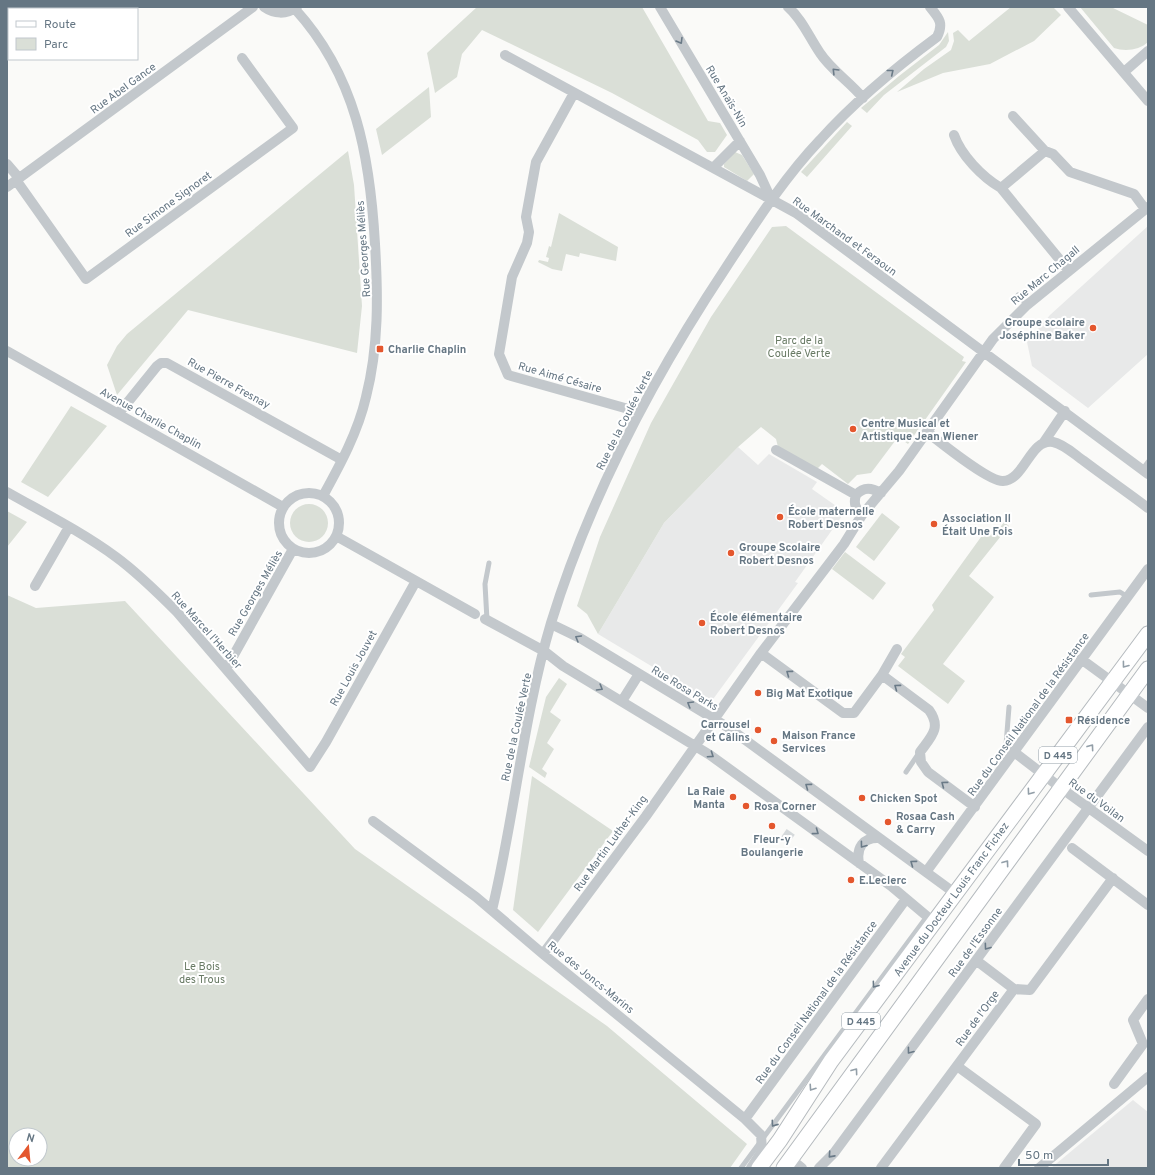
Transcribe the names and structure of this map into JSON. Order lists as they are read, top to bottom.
{
  "streets": {
    "main road": ["D 445", "Avenue du Docteur Louis Franc Fichez"],
    "street": [
      "Rue Abel Gance",
      "Rue Anaïs-Nin",
      "Rue Simone Signoret",
      "Rue Marchand et Feraoun",
      "Rue Georges Méliès",
      "Rue Marc Chagall",
      "Rue Aimé Césaire",
      "Rue Pierre Fresnay",
      "Avenue Charlie Chaplin",
      "Rue de la Coulée Verte",
      "Rue Marcel l'Herbier",
      "Rue Louis Jouvet",
      "Rue Rosa Parks",
      "Rue du Conseil National de la Résistance",
      "Rue du Voilan",
      "Rue Martin Luther-King",
      "Rue de l'Essonne",
      "Rue des Joncs-Marins",
      "Rue de l'Orge"
    ]
  },
  "crossings": [
    ["Rue Abel Gance", "Rue Simone Signoret"],
    ["Rue Anaïs-Nin", "Rue Marchand et Feraoun"],
    ["Rue Anaïs-Nin", "Rue de la Coulée Verte"],
    ["Rue Marchand et Feraoun", "Rue Marc Chagall"],
    ["Rue Marchand et Feraoun", "Rue Aimé Césaire"],
    ["Rue Marchand et Feraoun", "Rue de la Coulée Verte"],
    ["Rue Georges Méliès", "Rue Pierre Fresnay"],
    ["Rue Georges Méliès", "Avenue Charlie Chaplin"],
    ["Rue Georges Méliès", "Rue Marcel l'Herbier"],
    ["Rue Marc Chagall", "Rue Martin Luther-King"],
    ["Rue Aimé Césaire", "Rue de la Coulée Verte"],
    ["Rue Pierre Fresnay", "Avenue Charlie Chaplin"],
    ["Rue de la Coulée Verte", "Rue Rosa Parks"],
    ["Rue de la Coulée Verte", "Rue des Joncs-Marins"],
    ["Rue Marcel l'Herbier", "Rue Louis Jouvet"],
    ["Rue Rosa Parks", "Rue du Conseil National de la Résistance"],
    ["Rue Rosa Parks", "Rue Martin Luther-King"],
    ["Rue Rosa Parks", "Avenue du Docteur Louis Franc Fichez"],
    ["Rue du Conseil National de la Résistance", "Rue du Voilan"],
    ["Rue du Conseil National de la Résistance", "Rue des Joncs-Marins"],
    ["D 445", "Rue du Voilan"],
    ["Rue du Voilan", "Avenue du Docteur Louis Franc Fichez"],
    ["Rue du Voilan", "Rue de l'Essonne"],
    ["Rue Martin Luther-King", "Rue des Joncs-Marins"]
  ],
  "one_way": ["Rue Anaïs-Nin", "Rue de l'Essonne"],
  "parks": ["Parc de la Coulée Verte", "Le Bois des Trous"],
  "places": {
    "other": [
      "Groupe scolaire Joséphine Baker",
      "Centre Musical et Artistique Jean Wiener",
      "École maternelle Robert Desnos",
      "Association Il Était Une Fois",
      "Groupe Scolaire Robert Desnos",
      "École élémentaire Robert Desnos",
      "Big Mat Exotique",
      "Carrousel et Câlins",
      "Maison France Services",
      "La Raie Manta",
      "Chicken Spot",
      "Rosa Corner",
      "Rosaa Cash & Carry",
      "Fleur-y Boulangerie",
      "E.Leclerc"
    ],
    "transit": ["Charlie Chaplin", "Résidence"]
  },
  "legend": ["Route", "Parc"],
  "scale_bar": "50 m",
  "north": "top"
}
